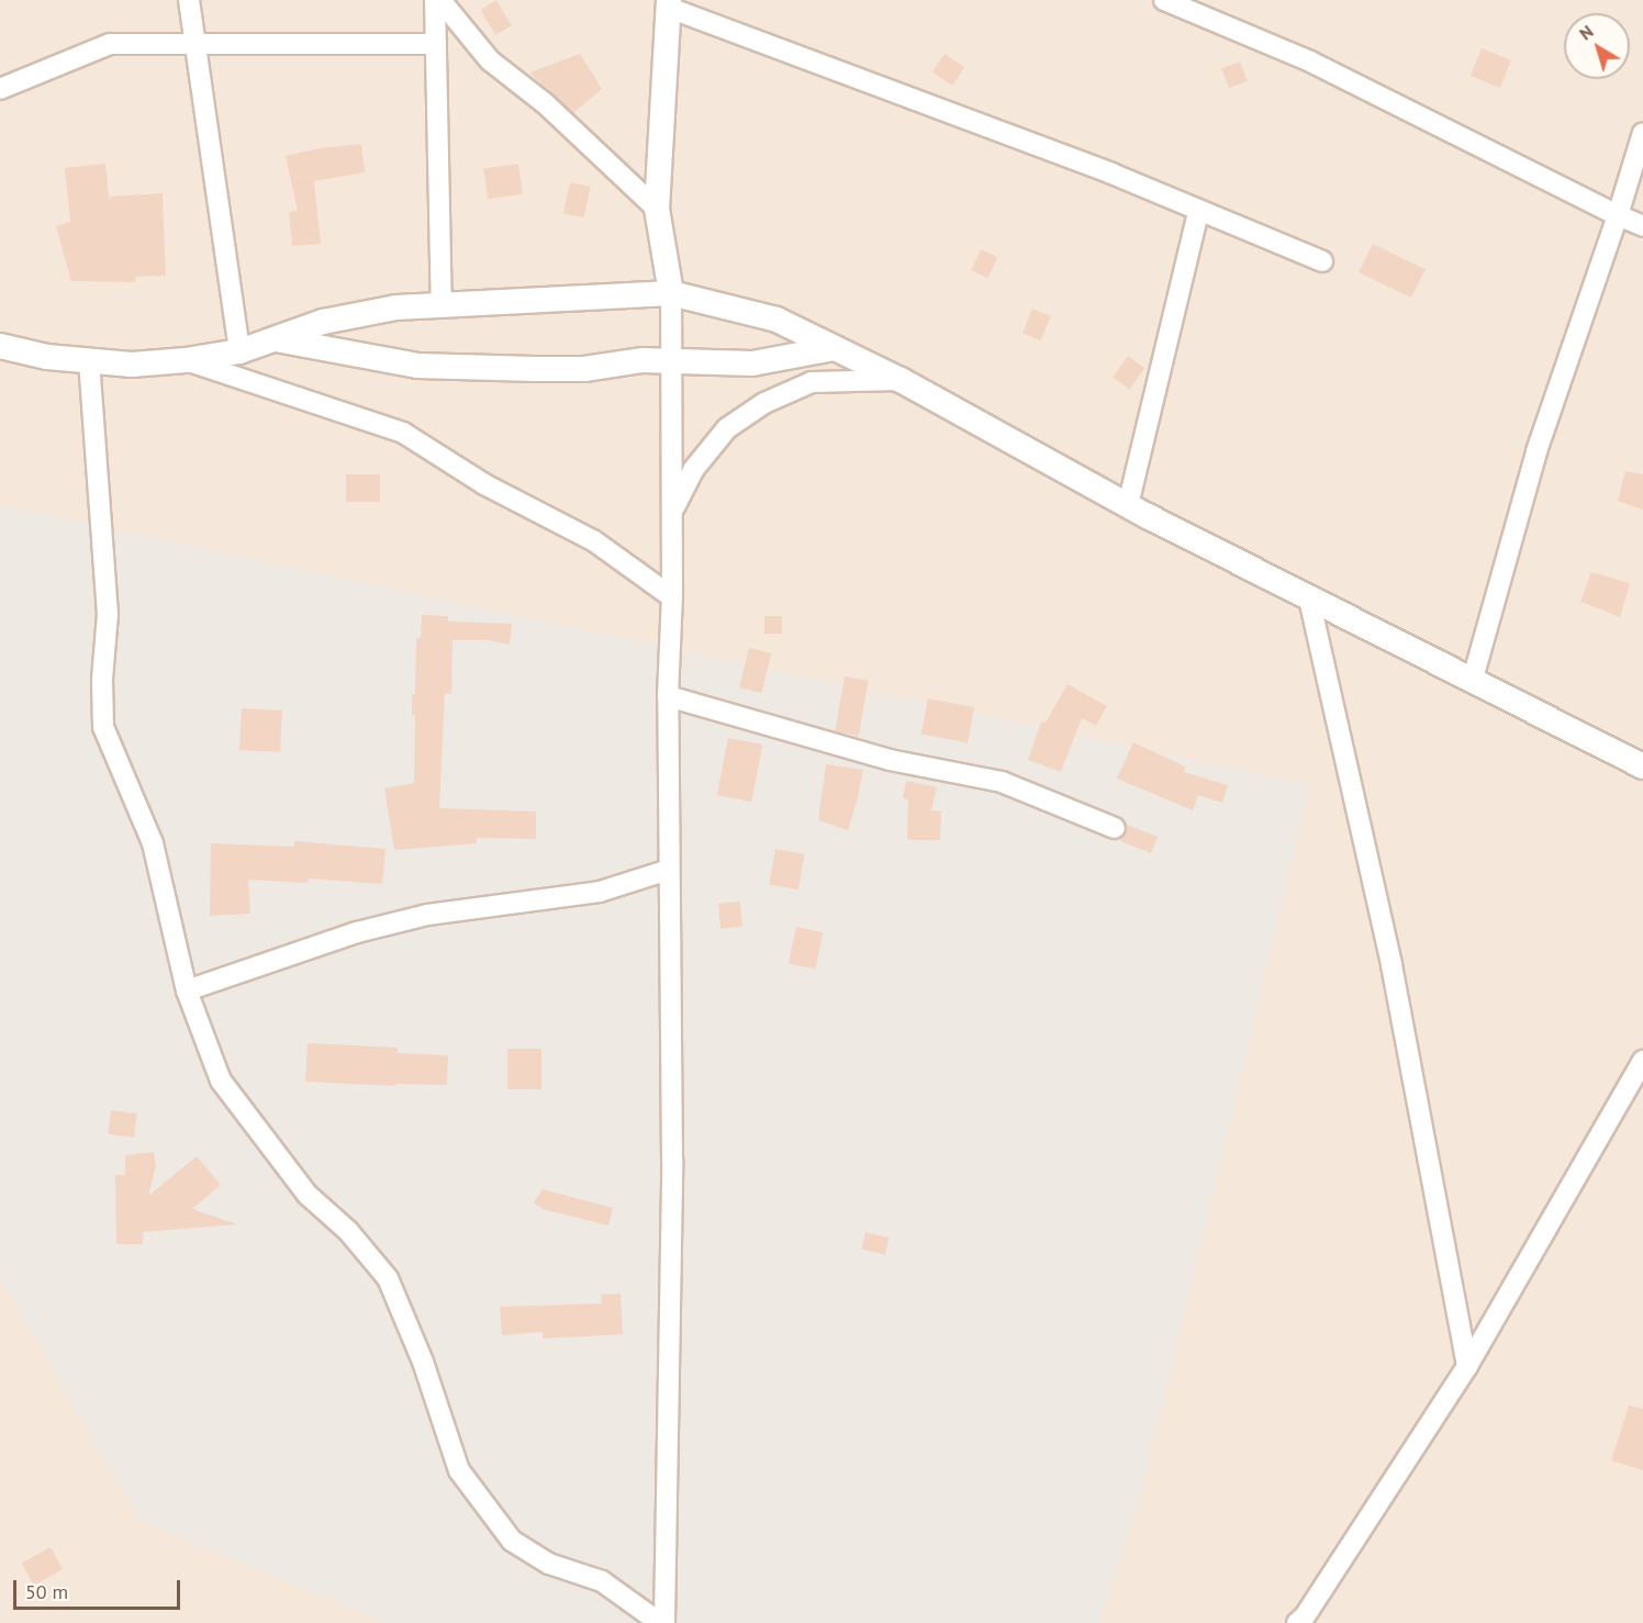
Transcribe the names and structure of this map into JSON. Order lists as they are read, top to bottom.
{
  "scale_bar": "50 m",
  "north": "top left"
}
